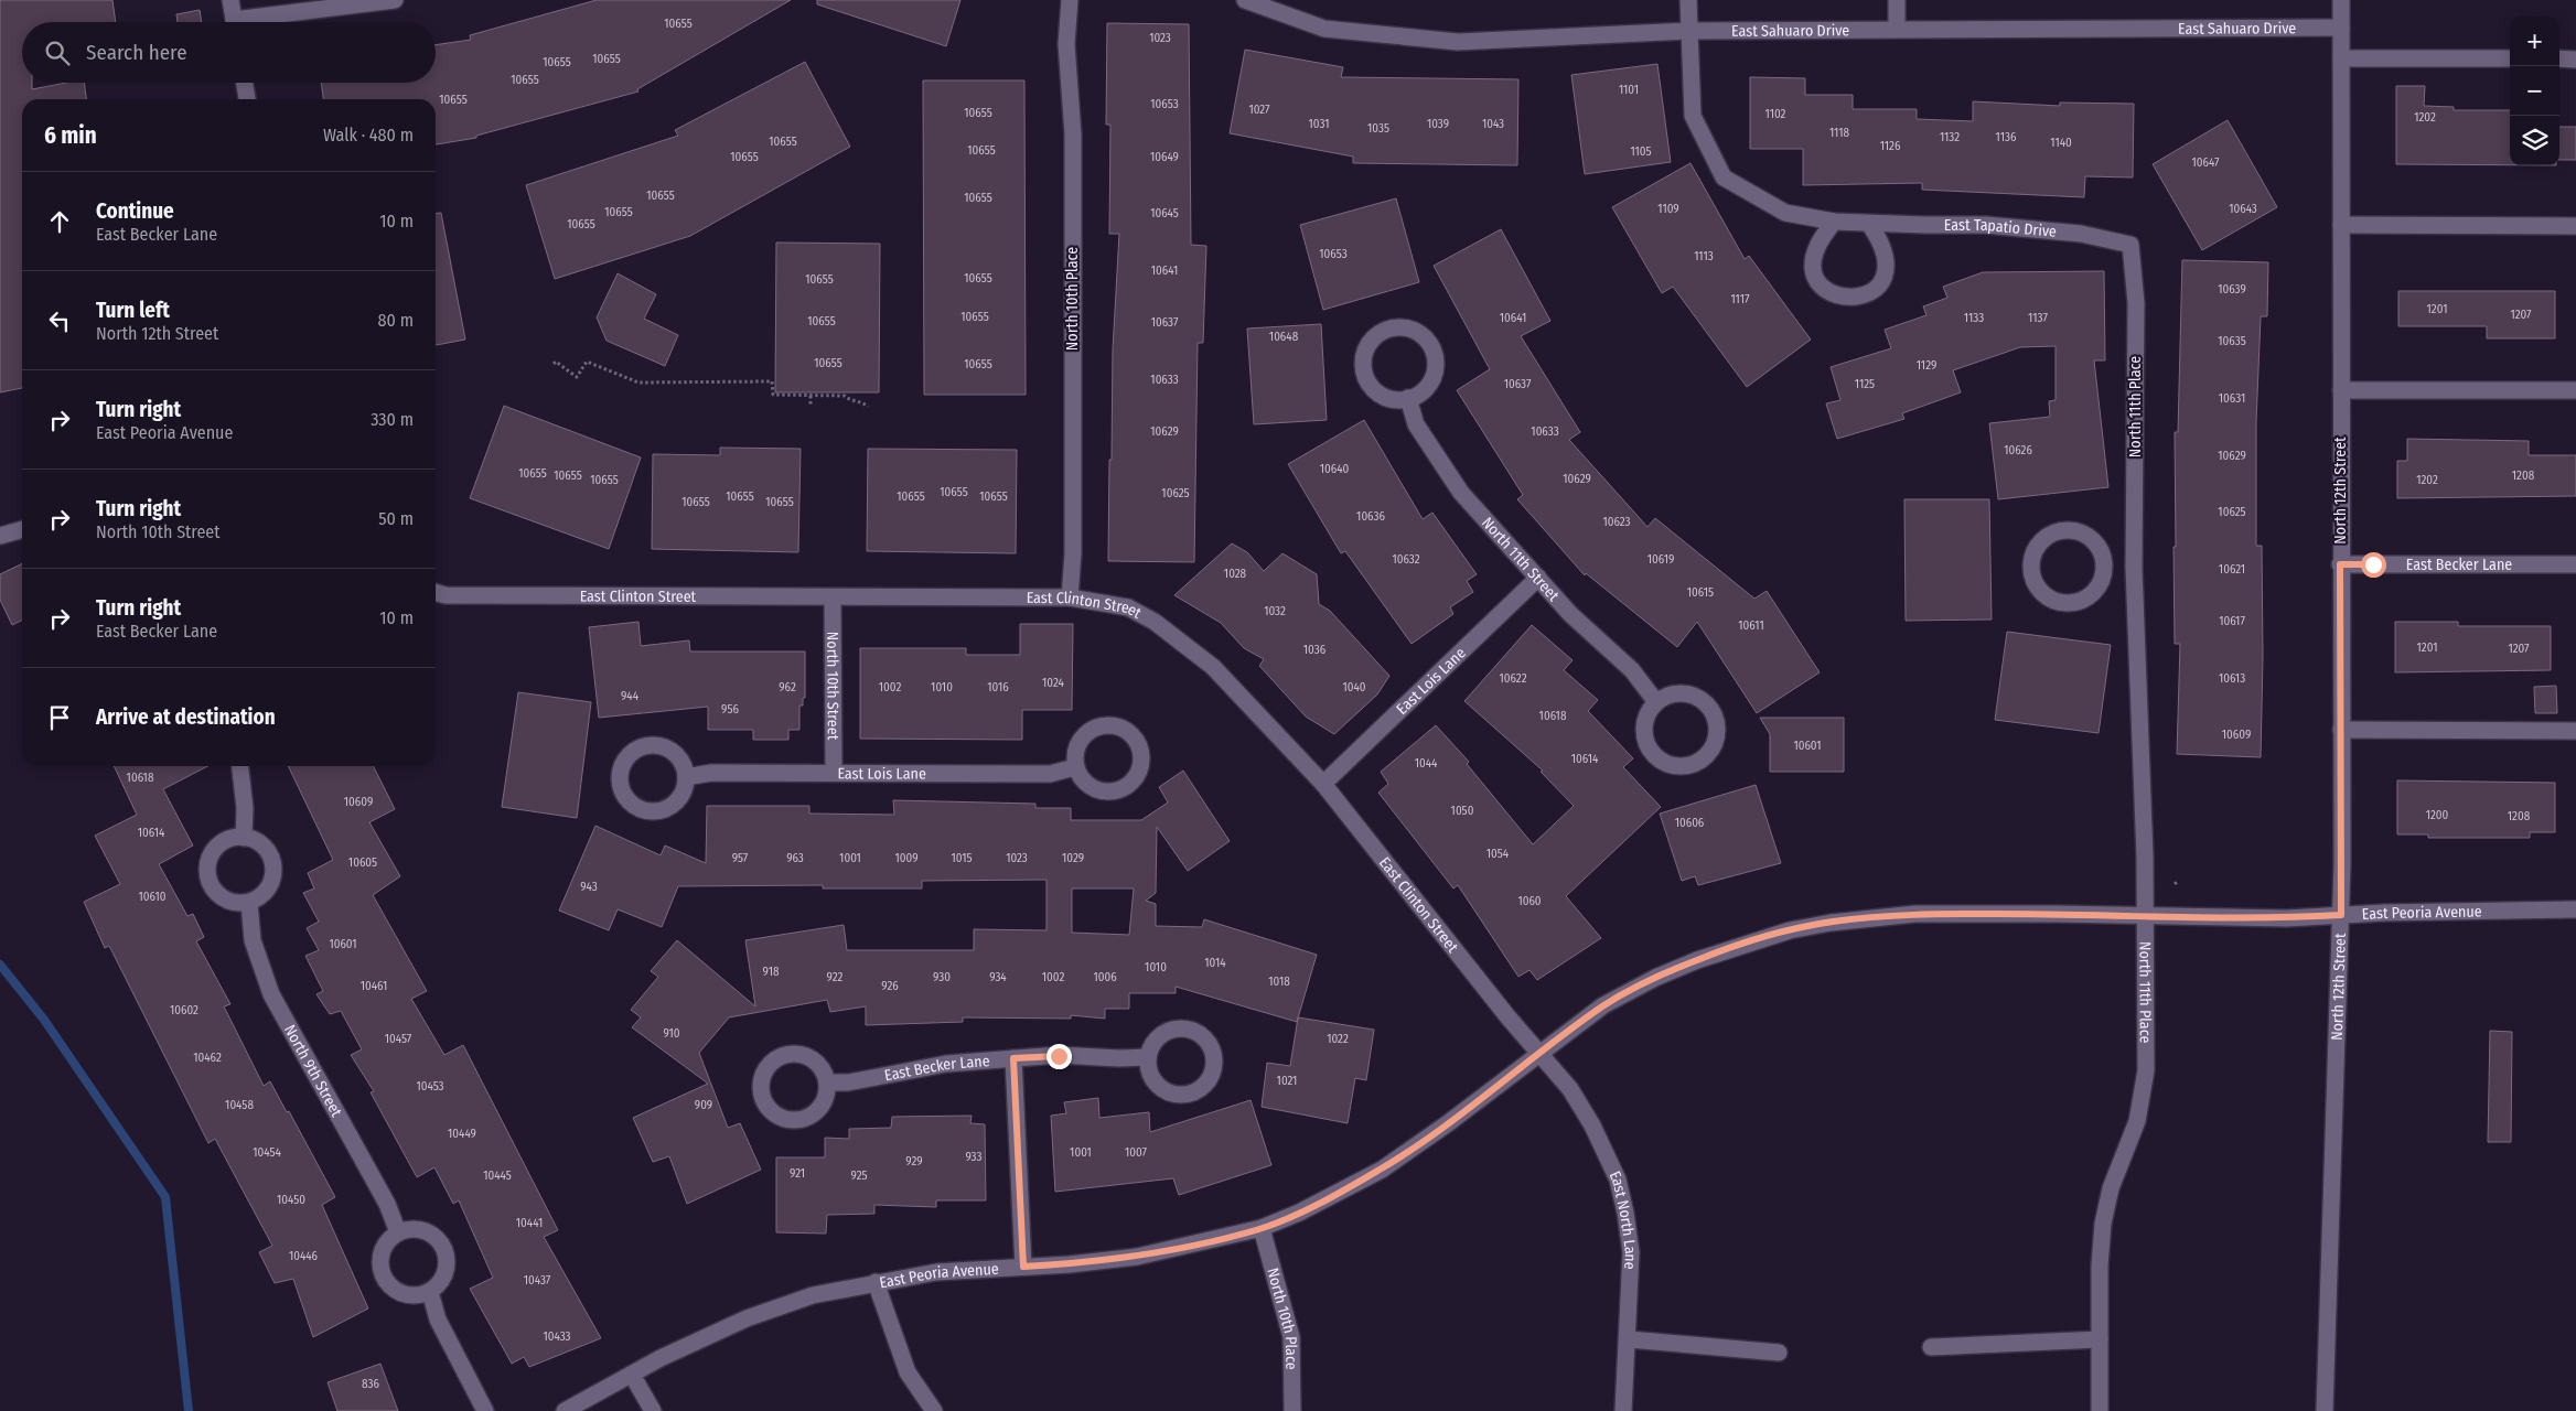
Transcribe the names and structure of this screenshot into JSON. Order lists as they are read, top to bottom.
{
  "streets": {
    "street": [
      "East Sahuaro Drive",
      "East Tapatio Drive",
      "North 10th Place",
      "North 11th Place",
      "North 12th Street",
      "North 11th Street",
      "East Becker Lane",
      "East Clinton Street",
      "East Lois Lane",
      "North 10th Street",
      "East Peoria Avenue",
      "North 9th Street",
      "East North Lane"
    ]
  },
  "crossings": [
    ["East Sahuaro Drive", "East Tapatio Drive"],
    ["East Sahuaro Drive", "North 12th Street"],
    ["East Tapatio Drive", "North 11th Place"],
    ["North 10th Place", "East Clinton Street"],
    ["North 10th Place", "East Peoria Avenue"],
    ["North 11th Place", "East Peoria Avenue"],
    ["North 12th Street", "East Becker Lane"],
    ["North 12th Street", "East Peoria Avenue"],
    ["North 11th Street", "East Lois Lane"],
    ["East Clinton Street", "East Lois Lane"],
    ["East Clinton Street", "North 10th Street"],
    ["East Clinton Street", "East Peoria Avenue"],
    ["East Clinton Street", "East North Lane"],
    ["East Lois Lane", "North 10th Street"],
    ["East Peoria Avenue", "East North Lane"]
  ],
  "house_numbers": [
    "10655",
    "1023",
    "10655",
    "10655",
    "10655",
    "1101",
    "10655",
    "10653",
    "1027",
    "10655",
    "1102",
    "1202",
    "1031",
    "1039",
    "1043",
    "1035",
    "1118",
    "1132",
    "1136",
    "10655",
    "1140",
    "1126",
    "10655",
    "1105",
    "10655",
    "10649",
    "10647",
    "10655",
    "10655",
    "1109",
    "10643",
    "10655",
    "10645",
    "10655",
    "10653",
    "1113",
    "10641",
    "10655",
    "10655",
    "10639",
    "1117",
    "1201",
    "1207",
    "10655",
    "10641",
    "1133",
    "1137",
    "10655",
    "10637",
    "10648",
    "10635",
    "10655",
    "10655",
    "1129",
    "10633",
    "10637",
    "1125",
    "10631",
    "10629",
    "10633",
    "10626",
    "10629",
    "10640",
    "10655",
    "10655",
    "1208",
    "10629",
    "10655",
    "1202",
    "10655",
    "10625",
    "10655",
    "10655",
    "10655",
    "10655",
    "10655",
    "10625",
    "10636",
    "10623",
    "10632",
    "10619",
    "10621",
    "1028",
    "10615",
    "1032",
    "10617",
    "10611",
    "1201",
    "1207",
    "1036",
    "10622",
    "10613",
    "1024",
    "962",
    "1002",
    "1010",
    "1016",
    "1040",
    "944",
    "956",
    "10618",
    "10609",
    "10601",
    "10614",
    "1044",
    "10618",
    "10609",
    "1050",
    "1200",
    "1208",
    "10606",
    "10614",
    "1054",
    "957",
    "963",
    "1001",
    "1009",
    "1015",
    "1023",
    "1029",
    "10605",
    "943",
    "10610",
    "1060",
    "10601",
    "1014",
    "1010",
    "918",
    "922",
    "930",
    "934",
    "1002",
    "1006",
    "1018",
    "10461",
    "926",
    "10602",
    "910",
    "10457",
    "1022",
    "10462",
    "1021",
    "10453",
    "10458",
    "909",
    "10449",
    "10454",
    "1001",
    "1007",
    "933",
    "929",
    "921",
    "10445",
    "925",
    "10450",
    "10441",
    "10446",
    "10437",
    "10433",
    "836"
  ],
  "page": {
    "map_buttons": ["+", "−"],
    "search": "Search here",
    "heading": ["6 min", "Walk · 480 m"],
    "list": [
      ["Continue", "East Becker Lane", "10 m"],
      ["Turn left", "North 12th Street", "80 m"],
      ["Turn right", "East Peoria Avenue", "330 m"],
      ["Turn right", "North 10th Street", "50 m"],
      ["Turn right", "East Becker Lane", "10 m"],
      "Arrive at destination"
    ]
  }
}
